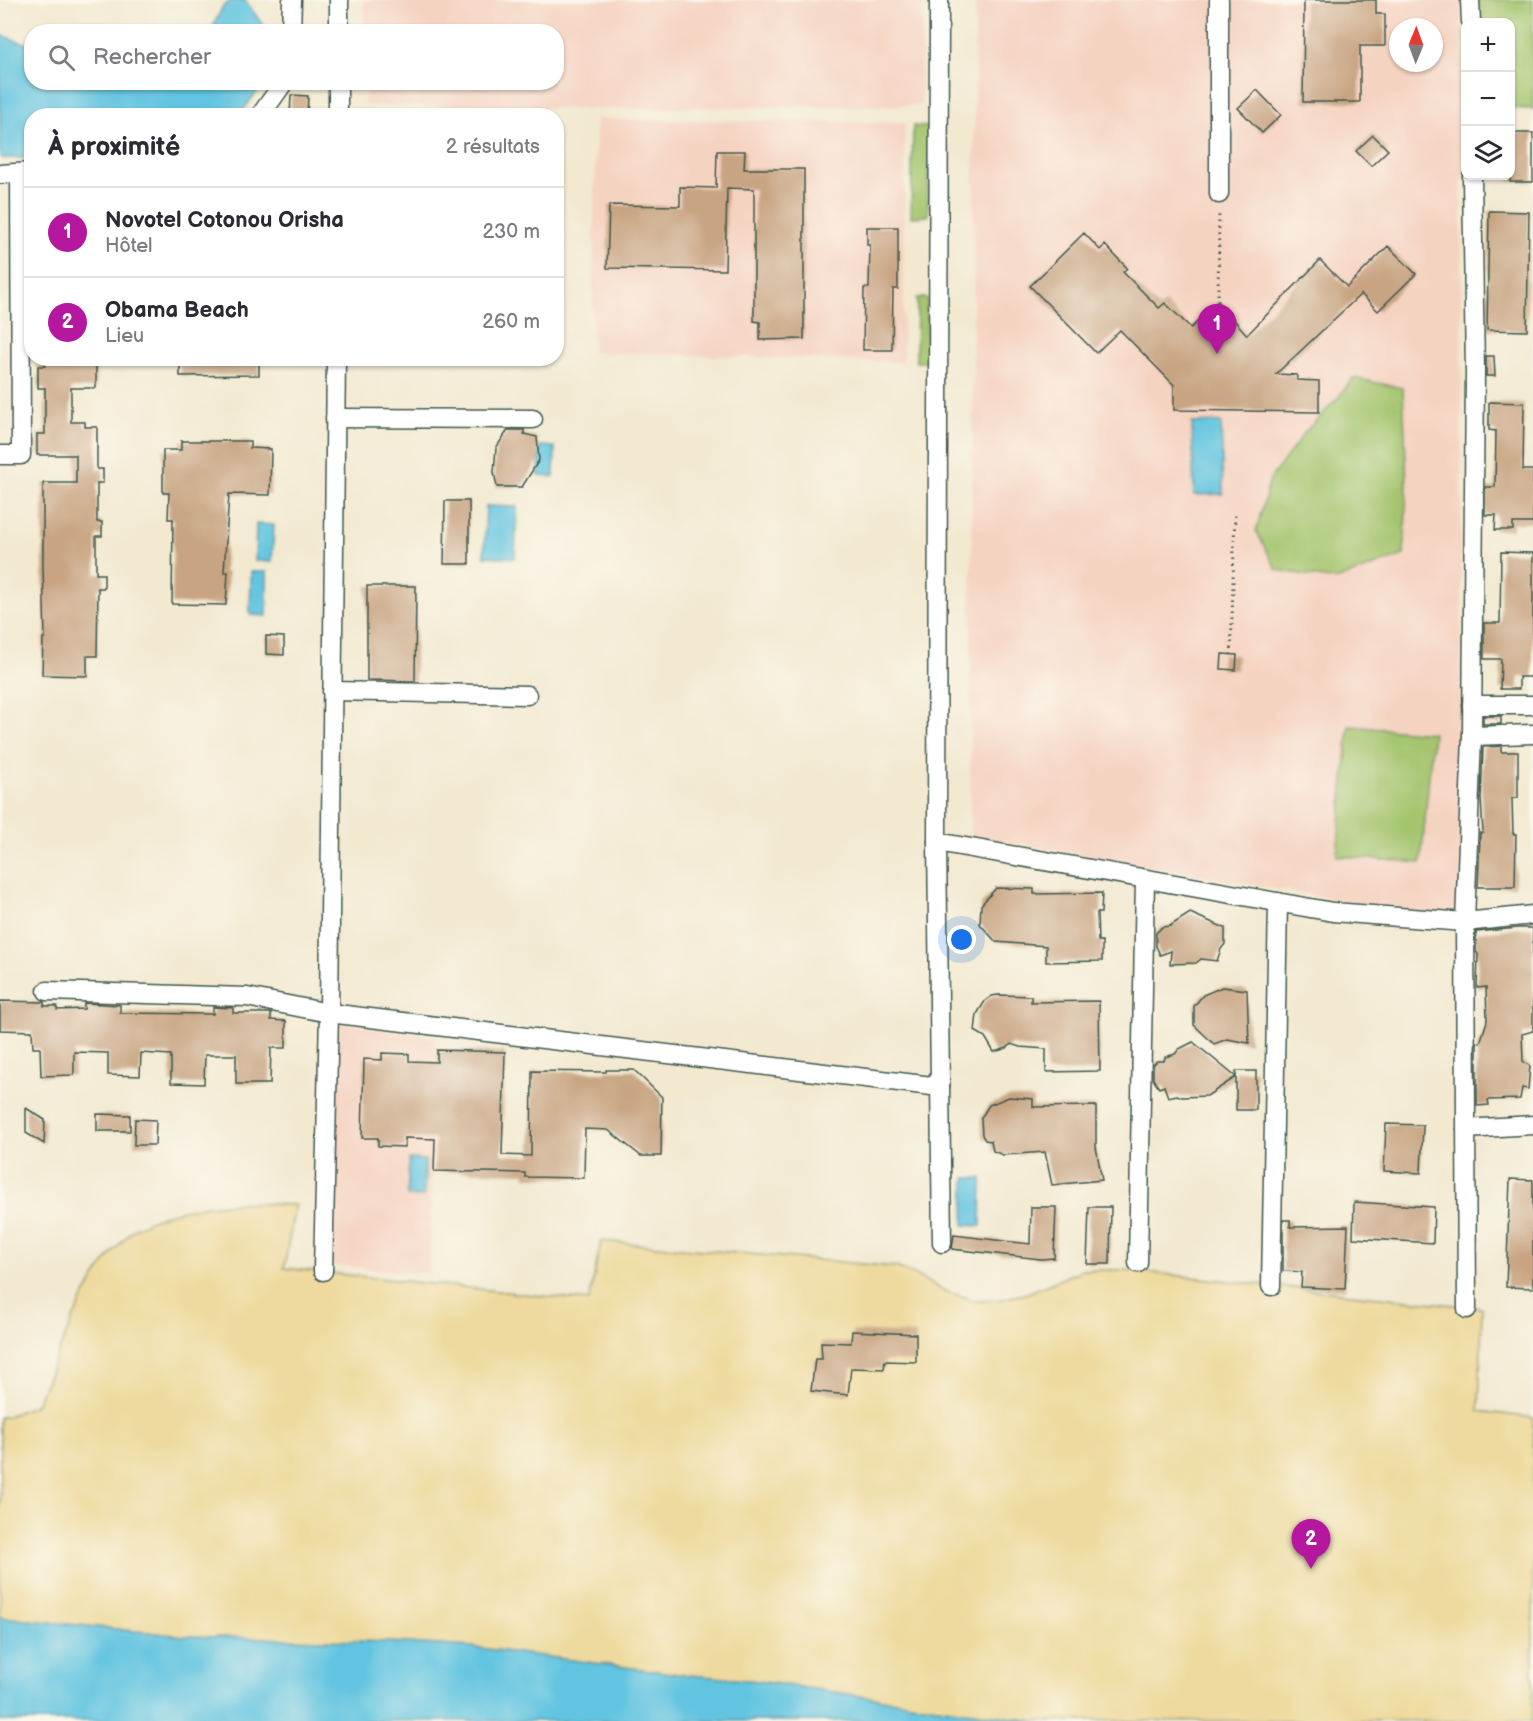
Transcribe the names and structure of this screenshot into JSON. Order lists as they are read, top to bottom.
{
  "north": "top",
  "page": {
    "map_buttons": ["+", "−"],
    "search": "Rechercher",
    "heading": ["À proximité", "2 résultats"],
    "list": [
      {
        "mark": "1",
        "name": "Novotel Cotonou Orisha",
        "note": "Hôtel",
        "value": "230 m"
      },
      {
        "mark": "2",
        "name": "Obama Beach",
        "note": "Lieu",
        "value": "260 m"
      }
    ],
    "pins": ["1", "2"]
  }
}
